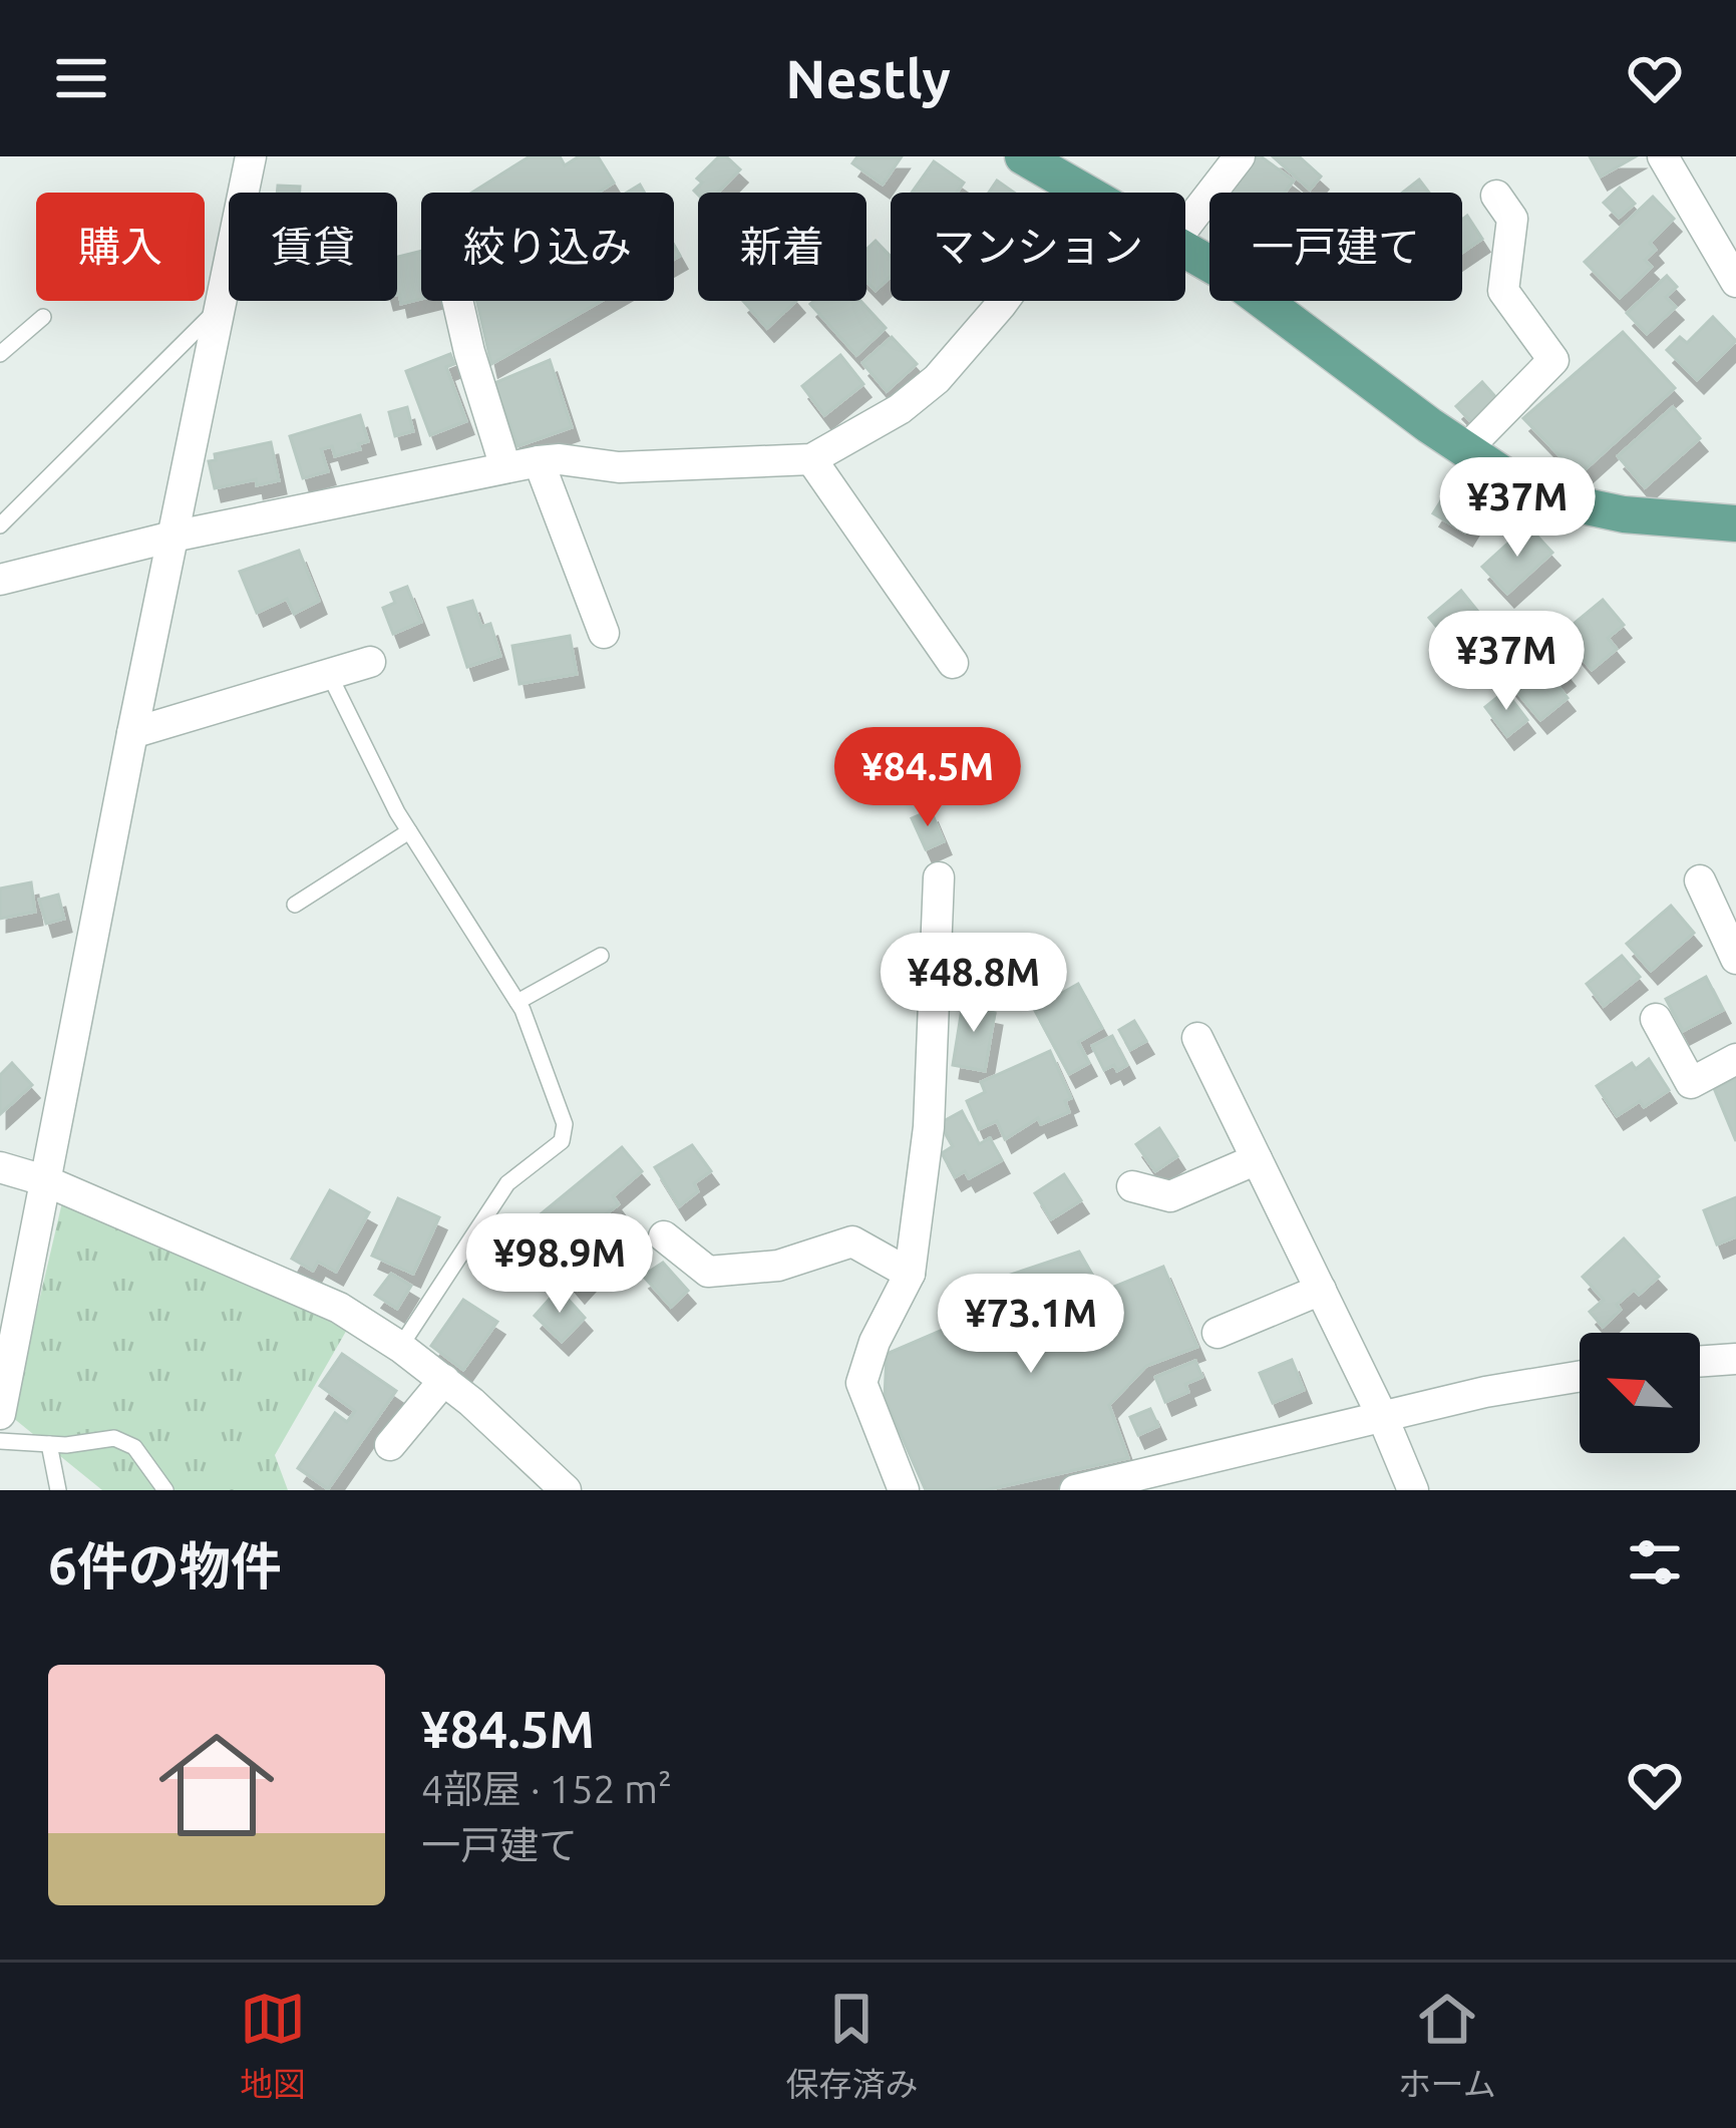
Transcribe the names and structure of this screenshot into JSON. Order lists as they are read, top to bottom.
{
  "north": "top left",
  "page": {
    "header": "Nestly",
    "chip": [
      "購入",
      "賃貸",
      "絞り込み",
      "新着",
      "マンション",
      "一戸建て"
    ],
    "price": [
      "¥37M",
      "¥37M",
      "¥84.5M",
      "¥48.8M",
      "¥98.9M",
      "¥73.1M"
    ],
    "heading": "6件の物件",
    "list": [
      {
        "name": "¥84.5M",
        "note": "4部屋 · 152 m² · 一戸建て"
      }
    ],
    "tabs": ["地図", "保存済み", "ホーム"]
  }
}
